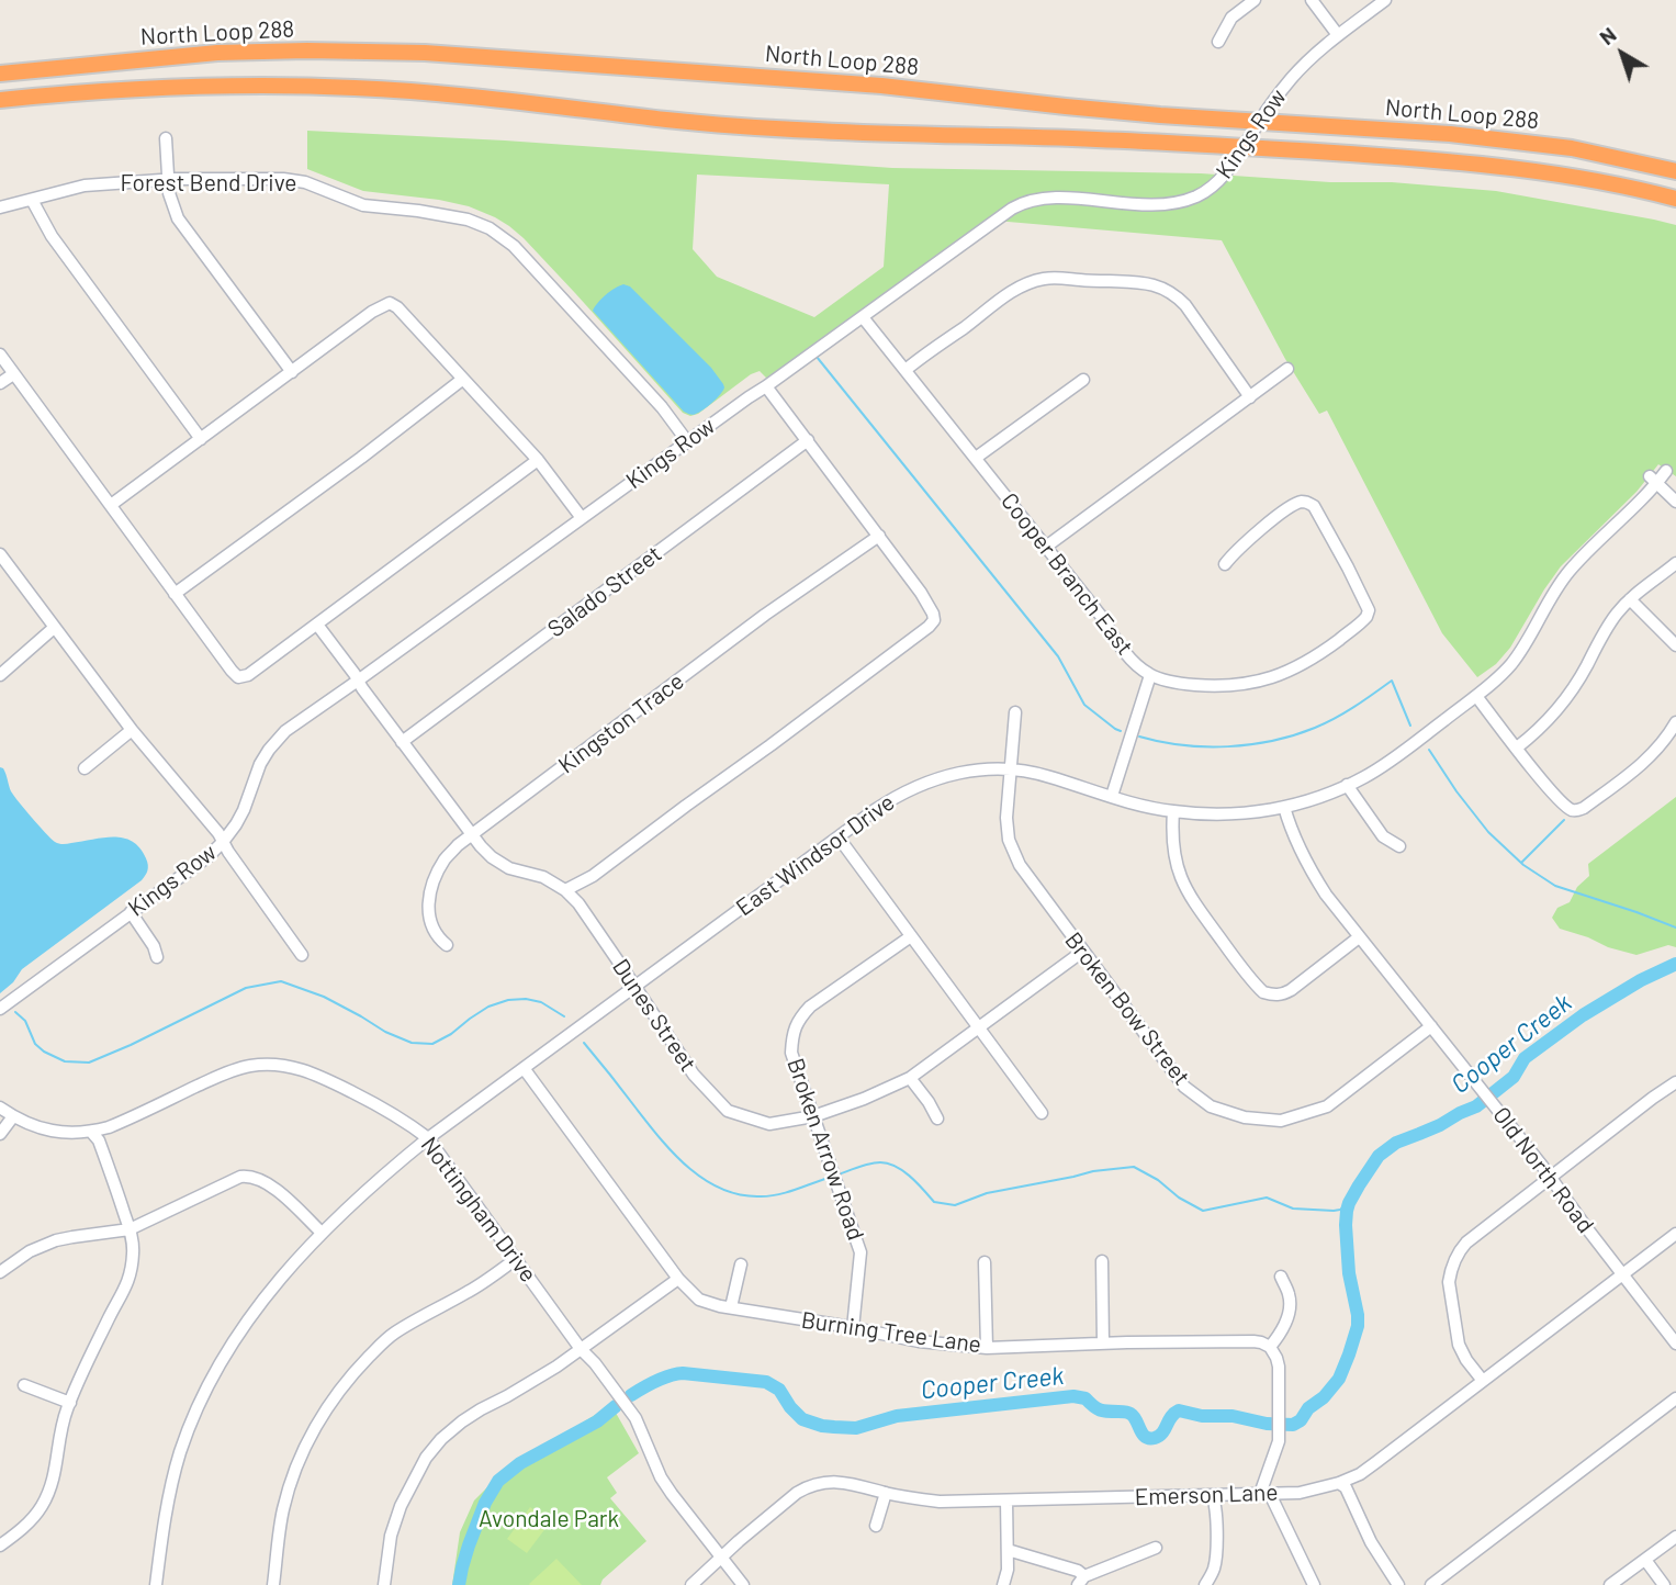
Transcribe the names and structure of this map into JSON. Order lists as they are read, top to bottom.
{
  "streets": {
    "highway": ["North Loop 288"],
    "street": [
      "Kings Row",
      "Forest Bend Drive",
      "Cooper Branch East",
      "Salado Street",
      "Kingston Trace",
      "East Windsor Drive",
      "Broken Bow Street",
      "Dunes Street",
      "Broken Arrow Road",
      "Old North Road",
      "Nottingham Drive",
      "Burning Tree Lane",
      "Emerson Lane"
    ]
  },
  "crossings": [
    ["North Loop 288", "Kings Row"],
    ["Kings Row", "Forest Bend Drive"],
    ["Kings Row", "Cooper Branch East"],
    ["Kings Row", "Dunes Street"],
    ["Salado Street", "Dunes Street"],
    ["Kingston Trace", "Dunes Street"],
    ["East Windsor Drive", "Broken Bow Street"],
    ["East Windsor Drive", "Dunes Street"],
    ["East Windsor Drive", "Old North Road"],
    ["East Windsor Drive", "Nottingham Drive"],
    ["East Windsor Drive", "Burning Tree Lane"],
    ["Broken Bow Street", "Dunes Street"],
    ["Broken Bow Street", "Old North Road"],
    ["Dunes Street", "Broken Arrow Road"],
    ["Broken Arrow Road", "Burning Tree Lane"],
    ["Old North Road", "Emerson Lane"],
    ["Nottingham Drive", "Emerson Lane"]
  ],
  "water": ["Cooper Creek"],
  "parks": ["Avondale Park"],
  "north": "top left"
}
